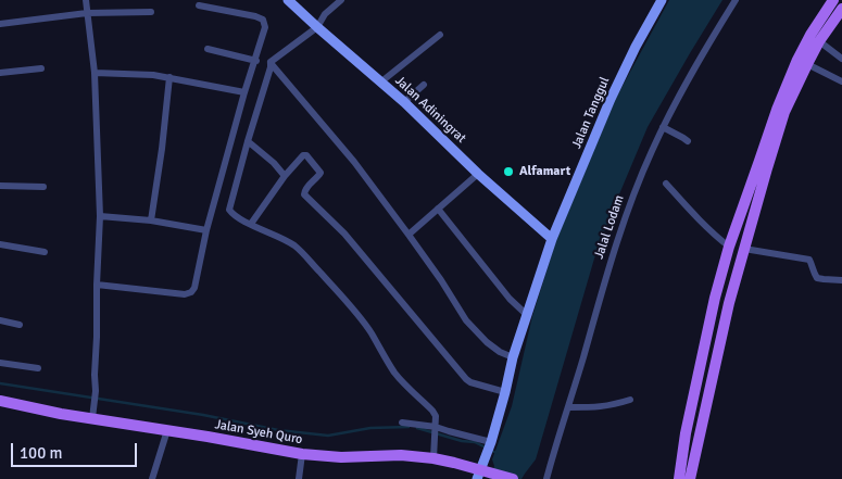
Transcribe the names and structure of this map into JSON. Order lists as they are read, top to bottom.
{
  "streets": {
    "main road": ["Jalan Syeh Quro"],
    "street": ["Jalan Adiningrat", "Jalan Tanggul", "Jalal Lodam"]
  },
  "crossings": [
    ["Jalan Adiningrat", "Jalan Tanggul"],
    ["Jalan Tanggul", "Jalan Syeh Quro"]
  ],
  "places": ["Alfamart"],
  "scale_bar": "100 m"
}
